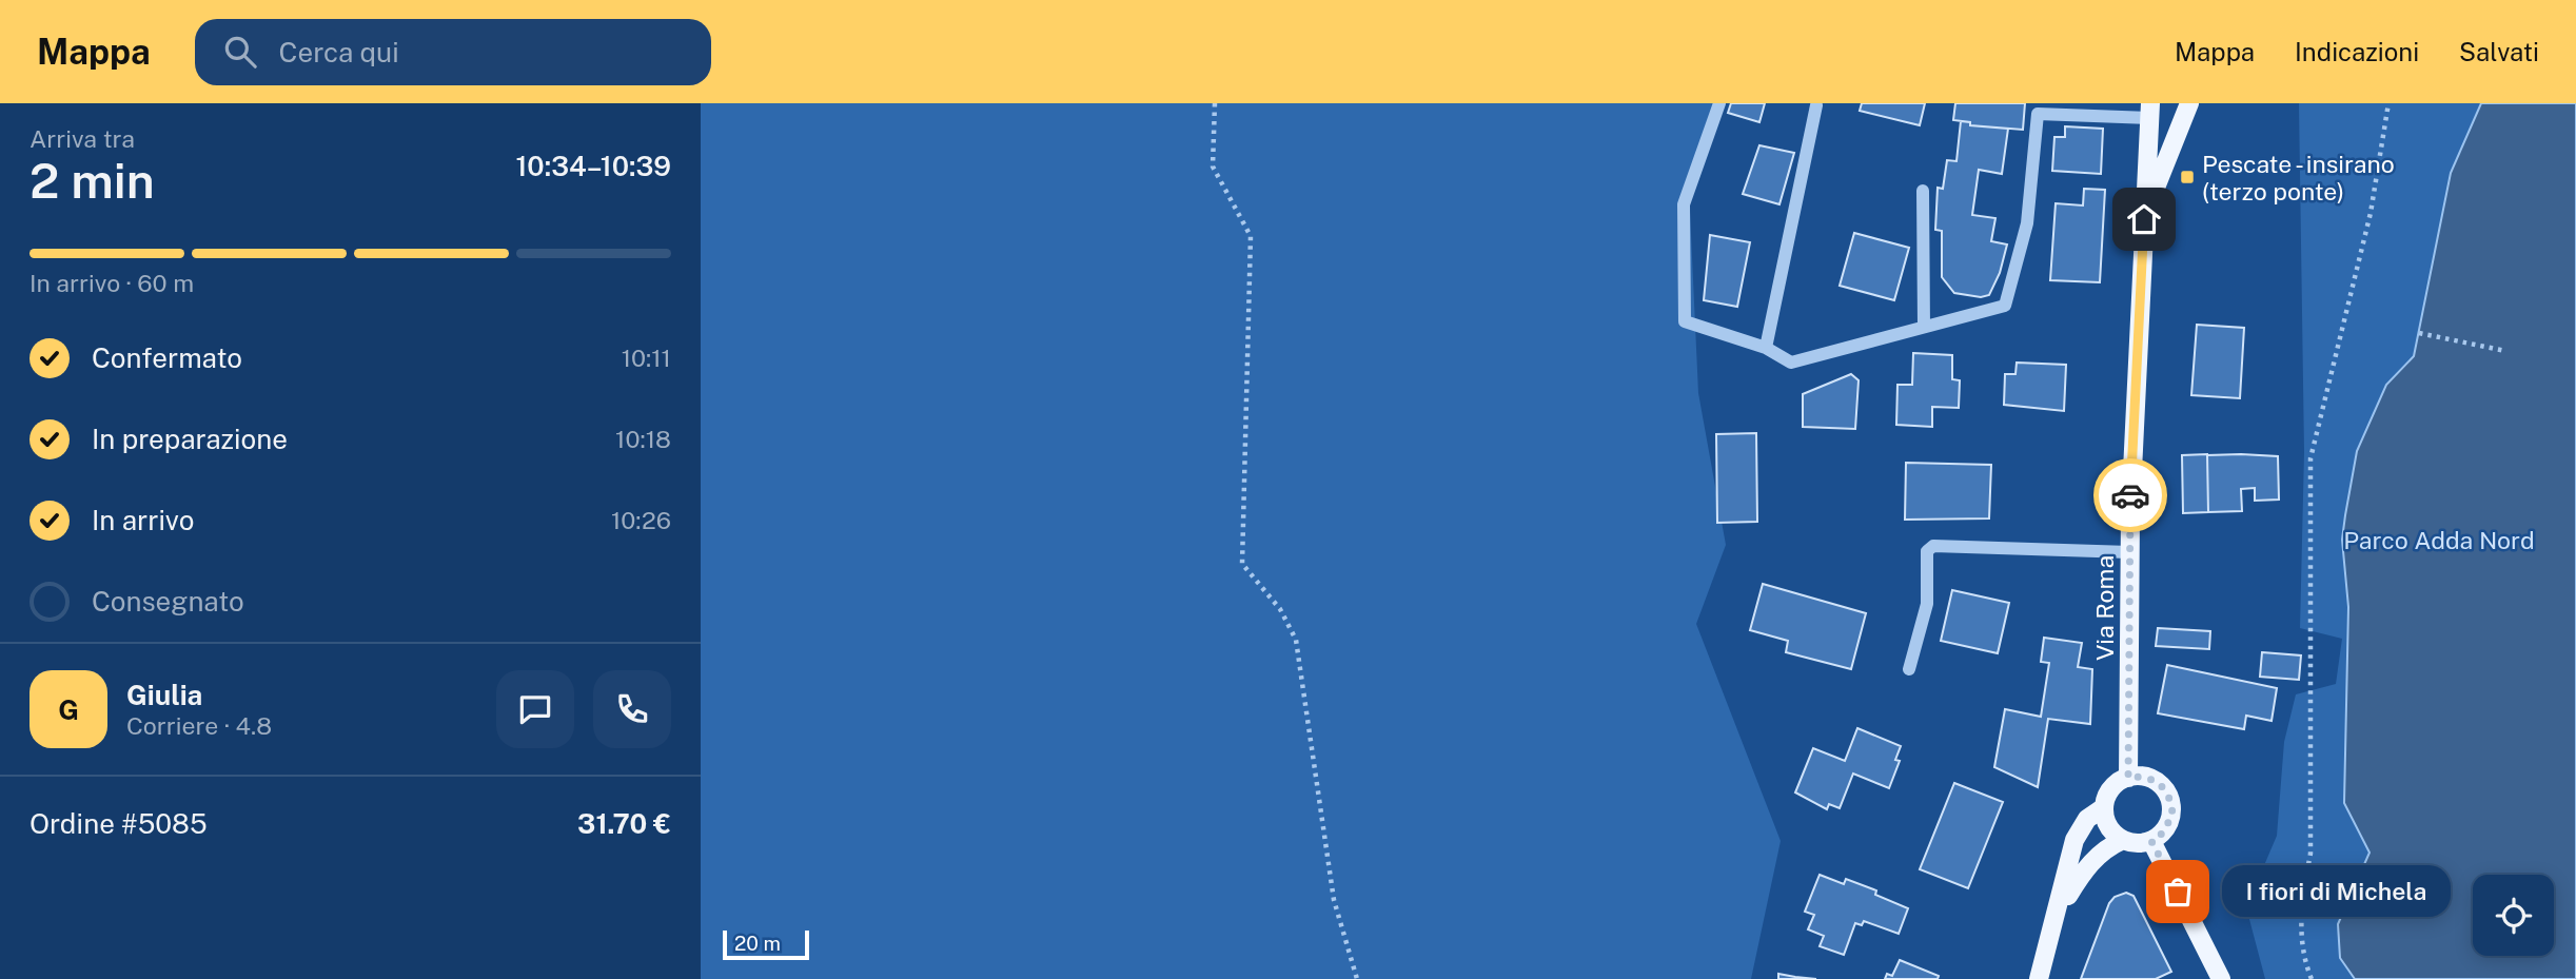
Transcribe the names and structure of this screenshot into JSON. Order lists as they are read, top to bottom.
{
  "streets": {
    "main road": ["Via Roma"]
  },
  "parks": ["Parco Adda Nord"],
  "places": {
    "transit": ["Pescate - insirano (terzo ponte)"],
    "other": ["I fiori di Michela"]
  },
  "scale_bar": "20 m",
  "page": {
    "header": "Mappa",
    "search": "Cerca qui",
    "nav": ["Mappa", "Indicazioni", "Salvati"],
    "heading": ["2 min", "Arriva tra", "10:34–10:39"],
    "panel": [
      "Giulia",
      "Corriere · 4.8",
      "Ordine #5085",
      "31.70 €"
    ],
    "bar": "In arrivo · 60 m",
    "list": [
      ["Confermato", "10:11"],
      ["In preparazione", "10:18"],
      ["In arrivo", "10:26"],
      "Consegnato"
    ],
    "round": "G",
    "bubble": "I fiori di Michela",
    "scale": "20 m"
  }
}
